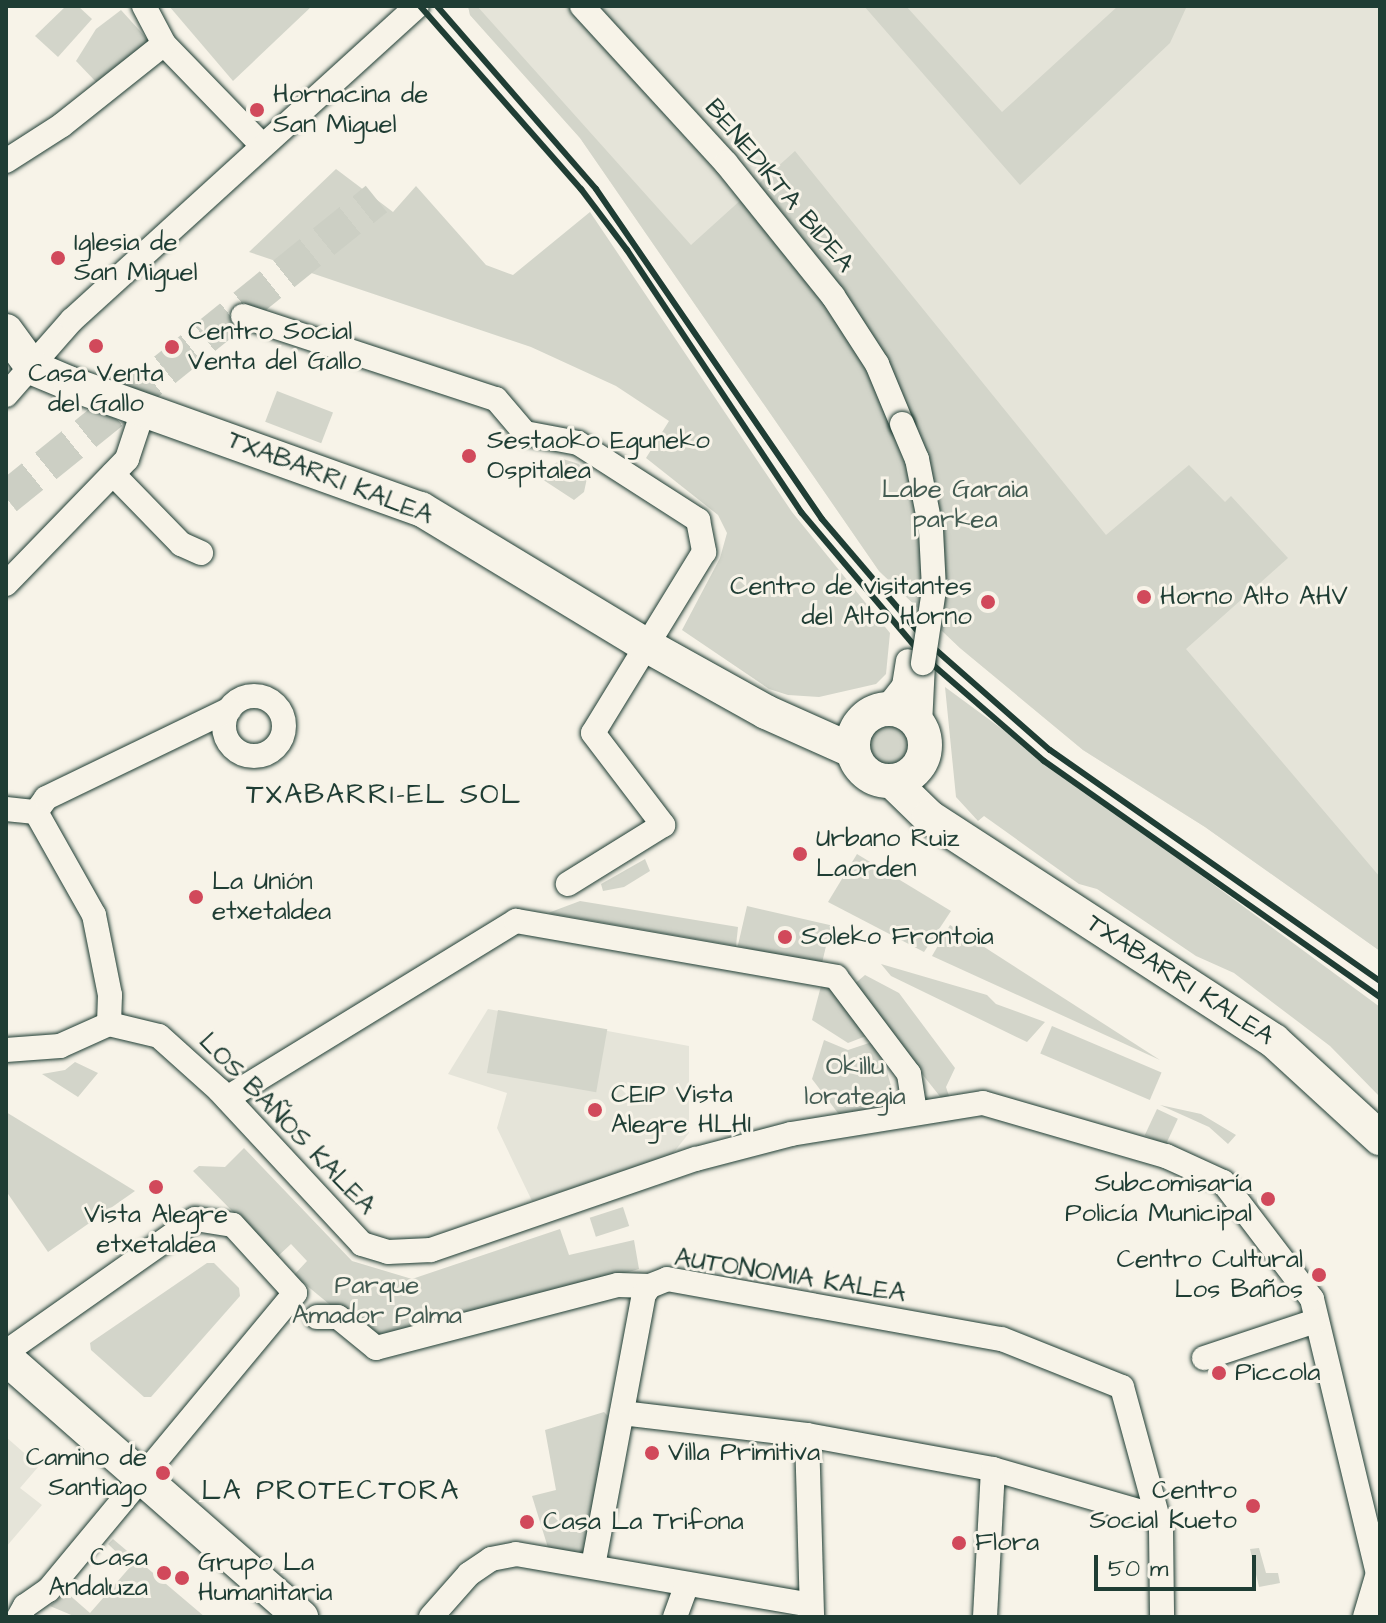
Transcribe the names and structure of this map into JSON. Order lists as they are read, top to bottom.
{
  "streets": {
    "street": [
      "BENEDIKTA BIDEA",
      "TXABARRI KALEA",
      "LOS BAÑOS KALEA",
      "AUTONOMIA KALEA"
    ]
  },
  "districts": ["TXABARRI-EL SOL", "LA PROTECTORA"],
  "parks": ["Labe Garaia parkea", "Okillu lorategia", "Parque Amador Palma"],
  "places": [
    "Hornacina de San Miguel",
    "Iglesia de San Miguel",
    "Casa Venta del Gallo",
    "Centro Social Venta del Gallo",
    "Sestaoko Eguneko Ospitalea",
    "Horno Alto AHV",
    "Centro de visitantes del Alto Horno",
    "Urbano Ruiz Laorden",
    "La Unión etxetaldea",
    "Soleko Frontoia",
    "CEIP Vista Alegre HLHI",
    "Vista Alegre etxetaldea",
    "Subcomisaría Policía Municipal",
    "Centro Cultural Los Baños",
    "Piccola",
    "Villa Primitiva",
    "Camino de Santiago",
    "Centro Social Kueto",
    "Casa La Trifona",
    "Flora",
    "Casa Andaluza",
    "Grupo La Humanitaria"
  ],
  "scale_bar": "50 m"
}
